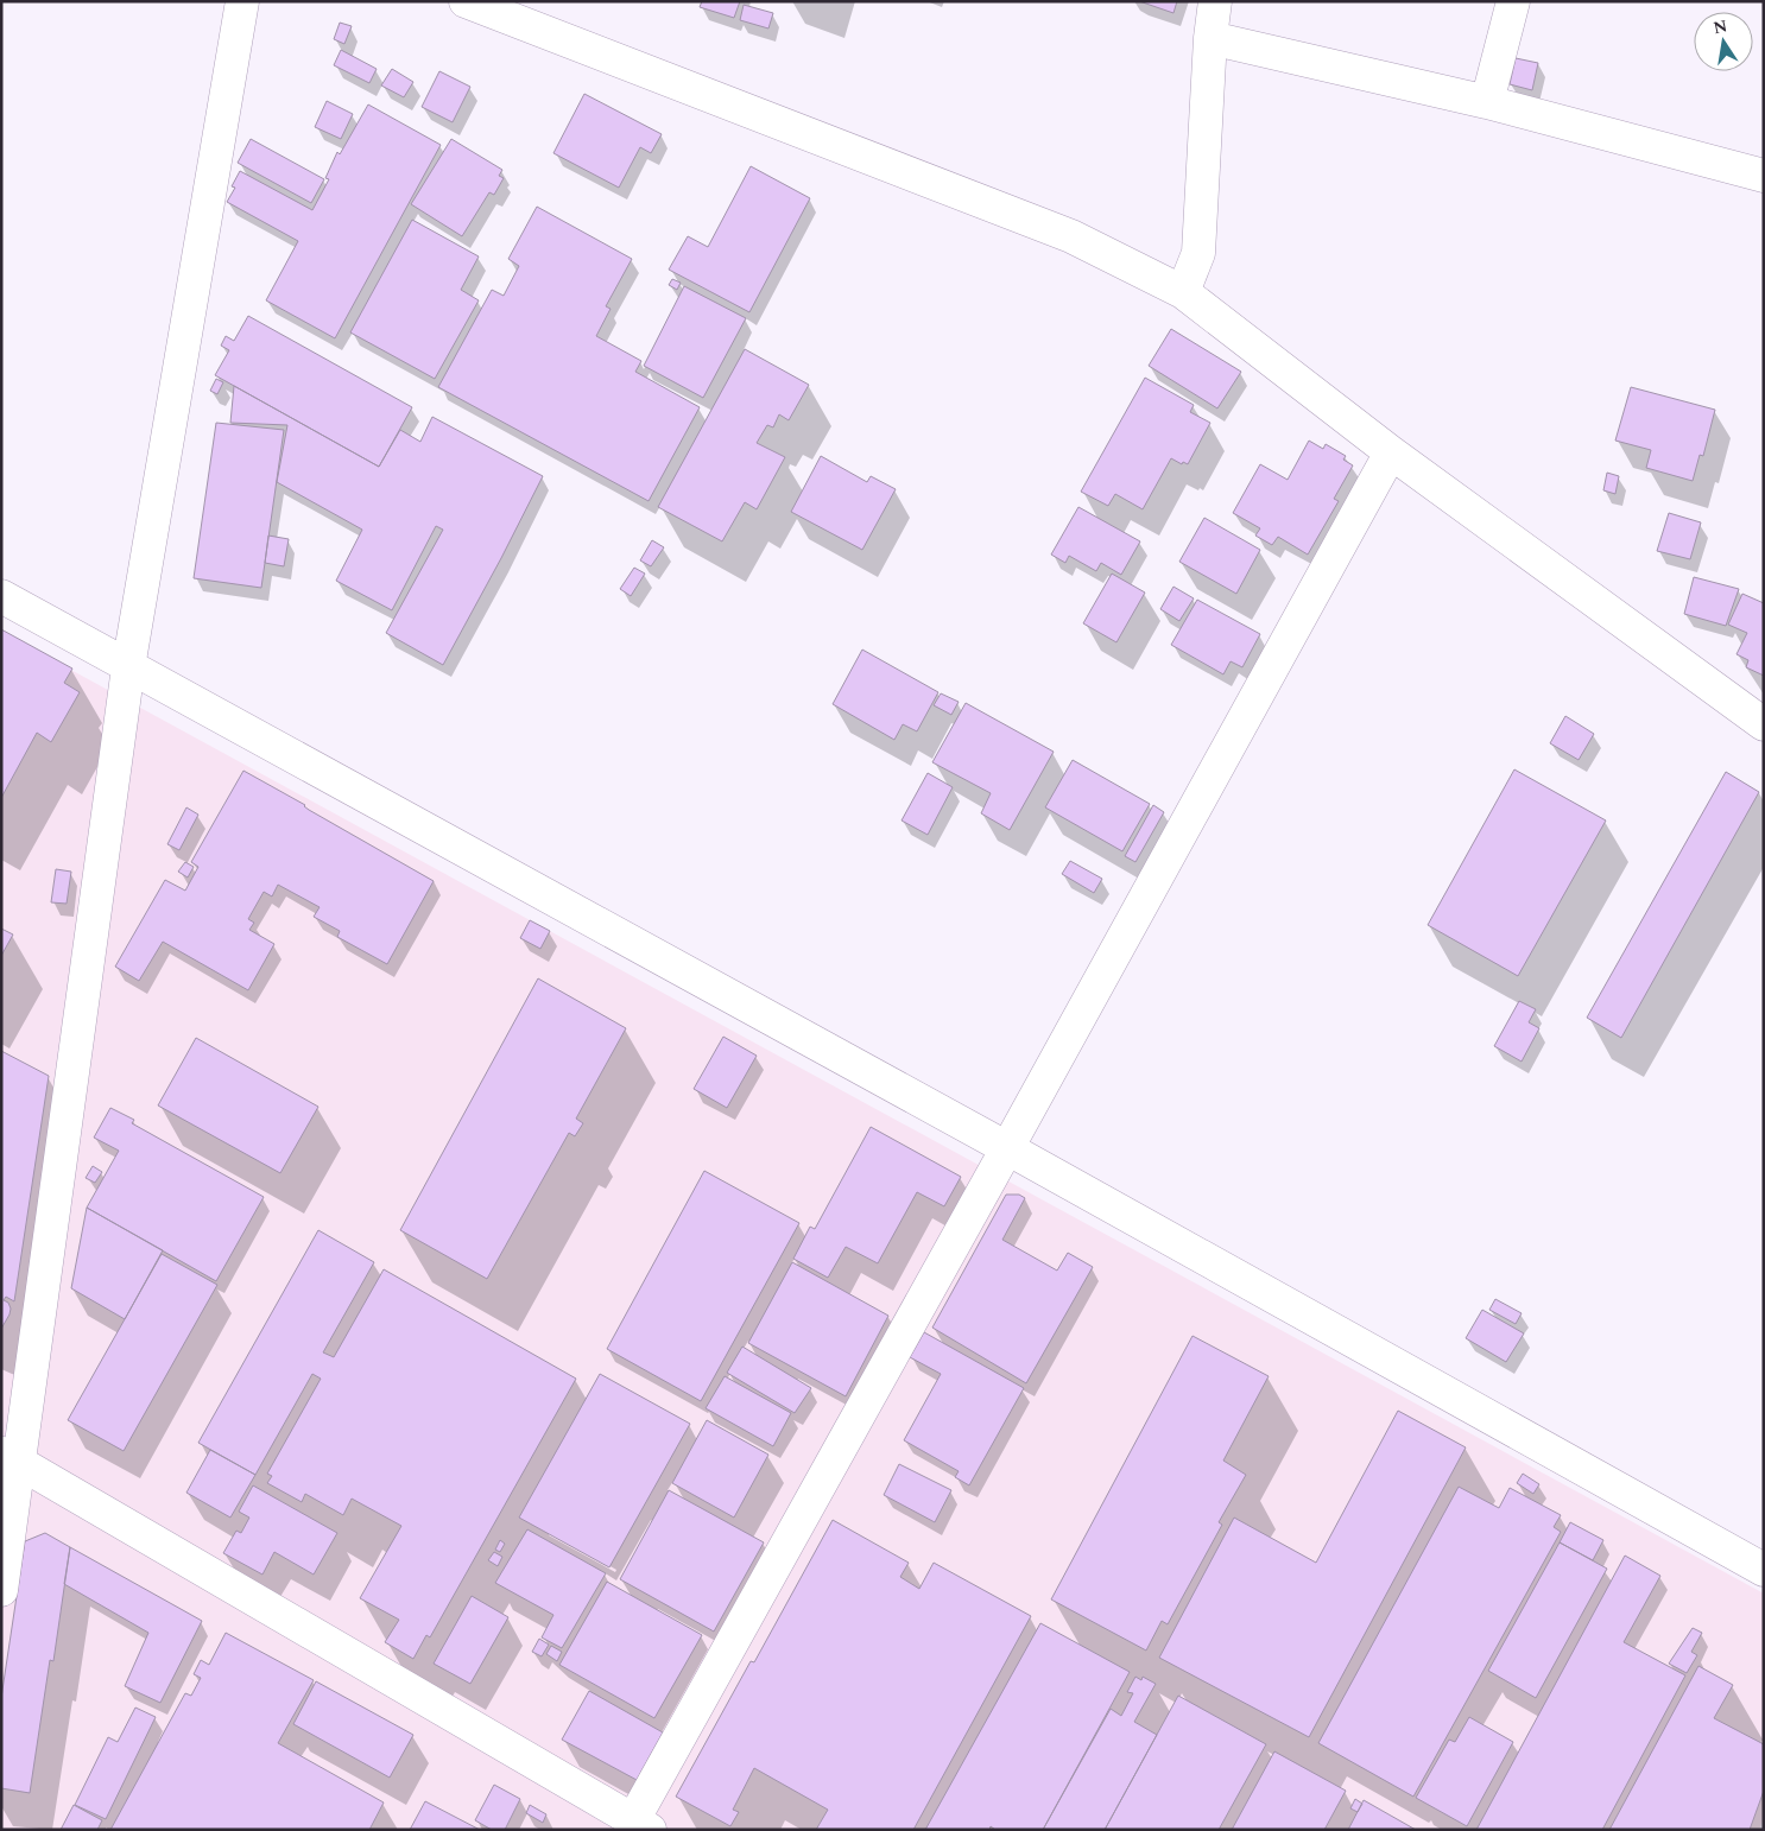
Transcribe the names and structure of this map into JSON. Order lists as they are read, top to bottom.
{
  "north": "top"
}
